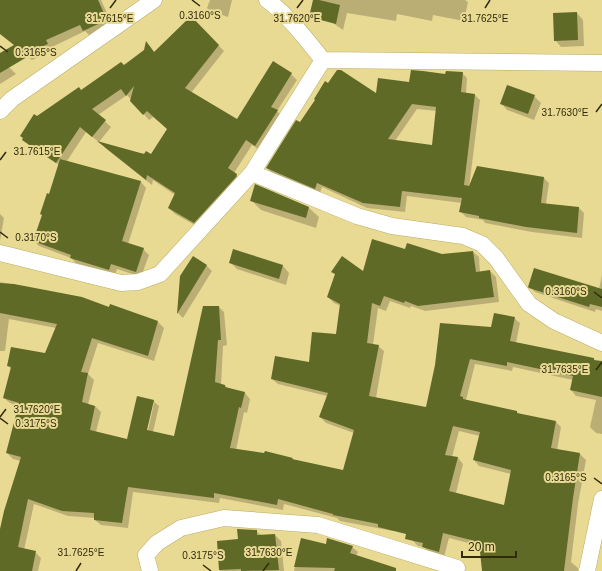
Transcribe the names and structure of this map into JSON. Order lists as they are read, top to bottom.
{
  "scale_bar": "20 m",
  "coordinates": [
    "0.3160°S",
    "31.7615°E",
    "31.7620°E",
    "31.7625°E",
    "0.3165°S",
    "31.7630°E",
    "0.3170°S",
    "31.7635°E",
    "0.3175°S"
  ]
}
